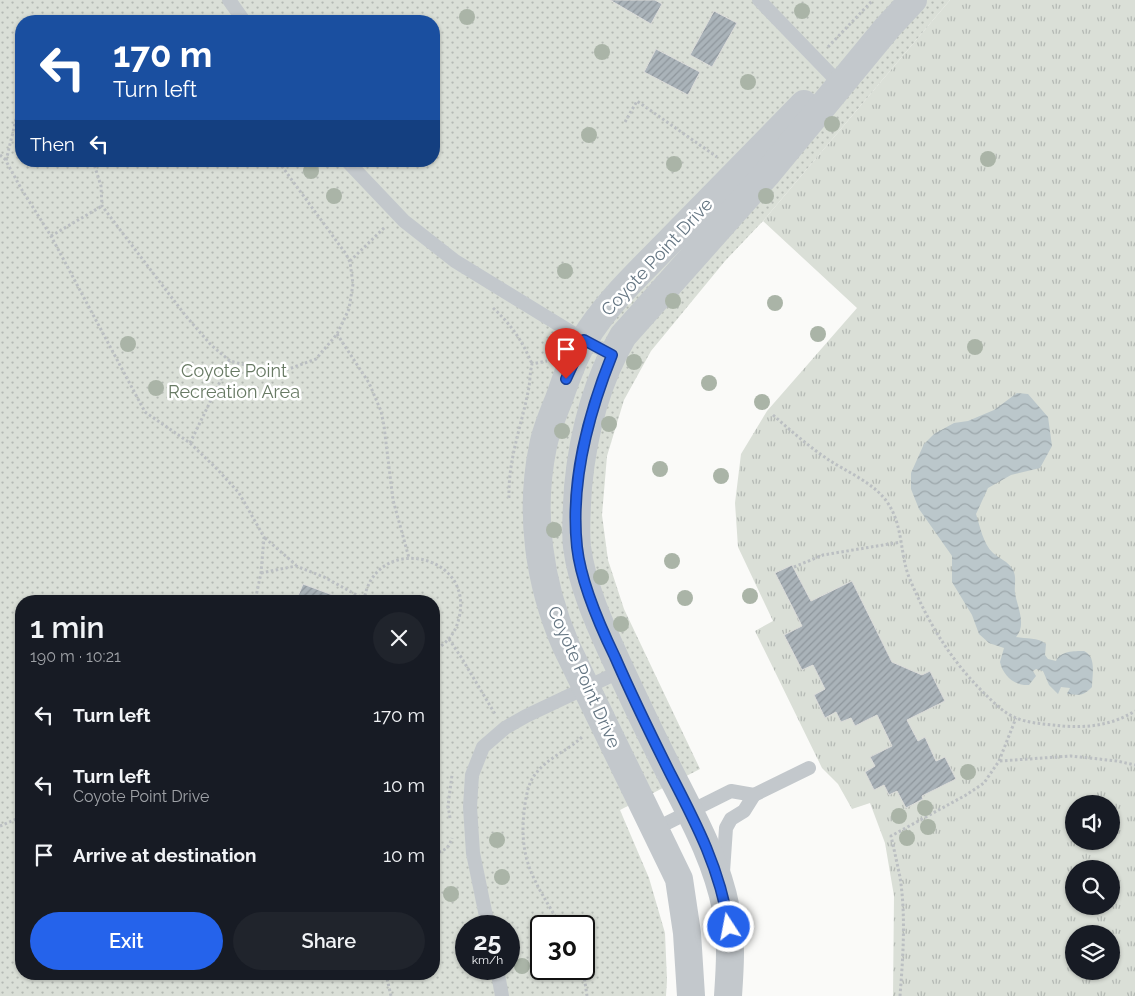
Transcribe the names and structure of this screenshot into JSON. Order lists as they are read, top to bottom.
{
  "streets": {
    "street": ["Coyote Point Drive"]
  },
  "parks": ["Coyote Point Recreation Area"],
  "page": {
    "turn": ["170 m", "Turn left"],
    "then": "Then",
    "heading": ["1 min", "190 m · 10:21"],
    "list": [
      {
        "name": "Turn left",
        "value": "170 m"
      },
      {
        "name": "Turn left",
        "note": "Coyote Point Drive",
        "value": "10 m"
      },
      {
        "name": "Arrive at destination",
        "value": "10 m"
      }
    ],
    "buttons": ["Exit", "Share"],
    "speed": "25 km/h",
    "limit": "30"
  }
}
